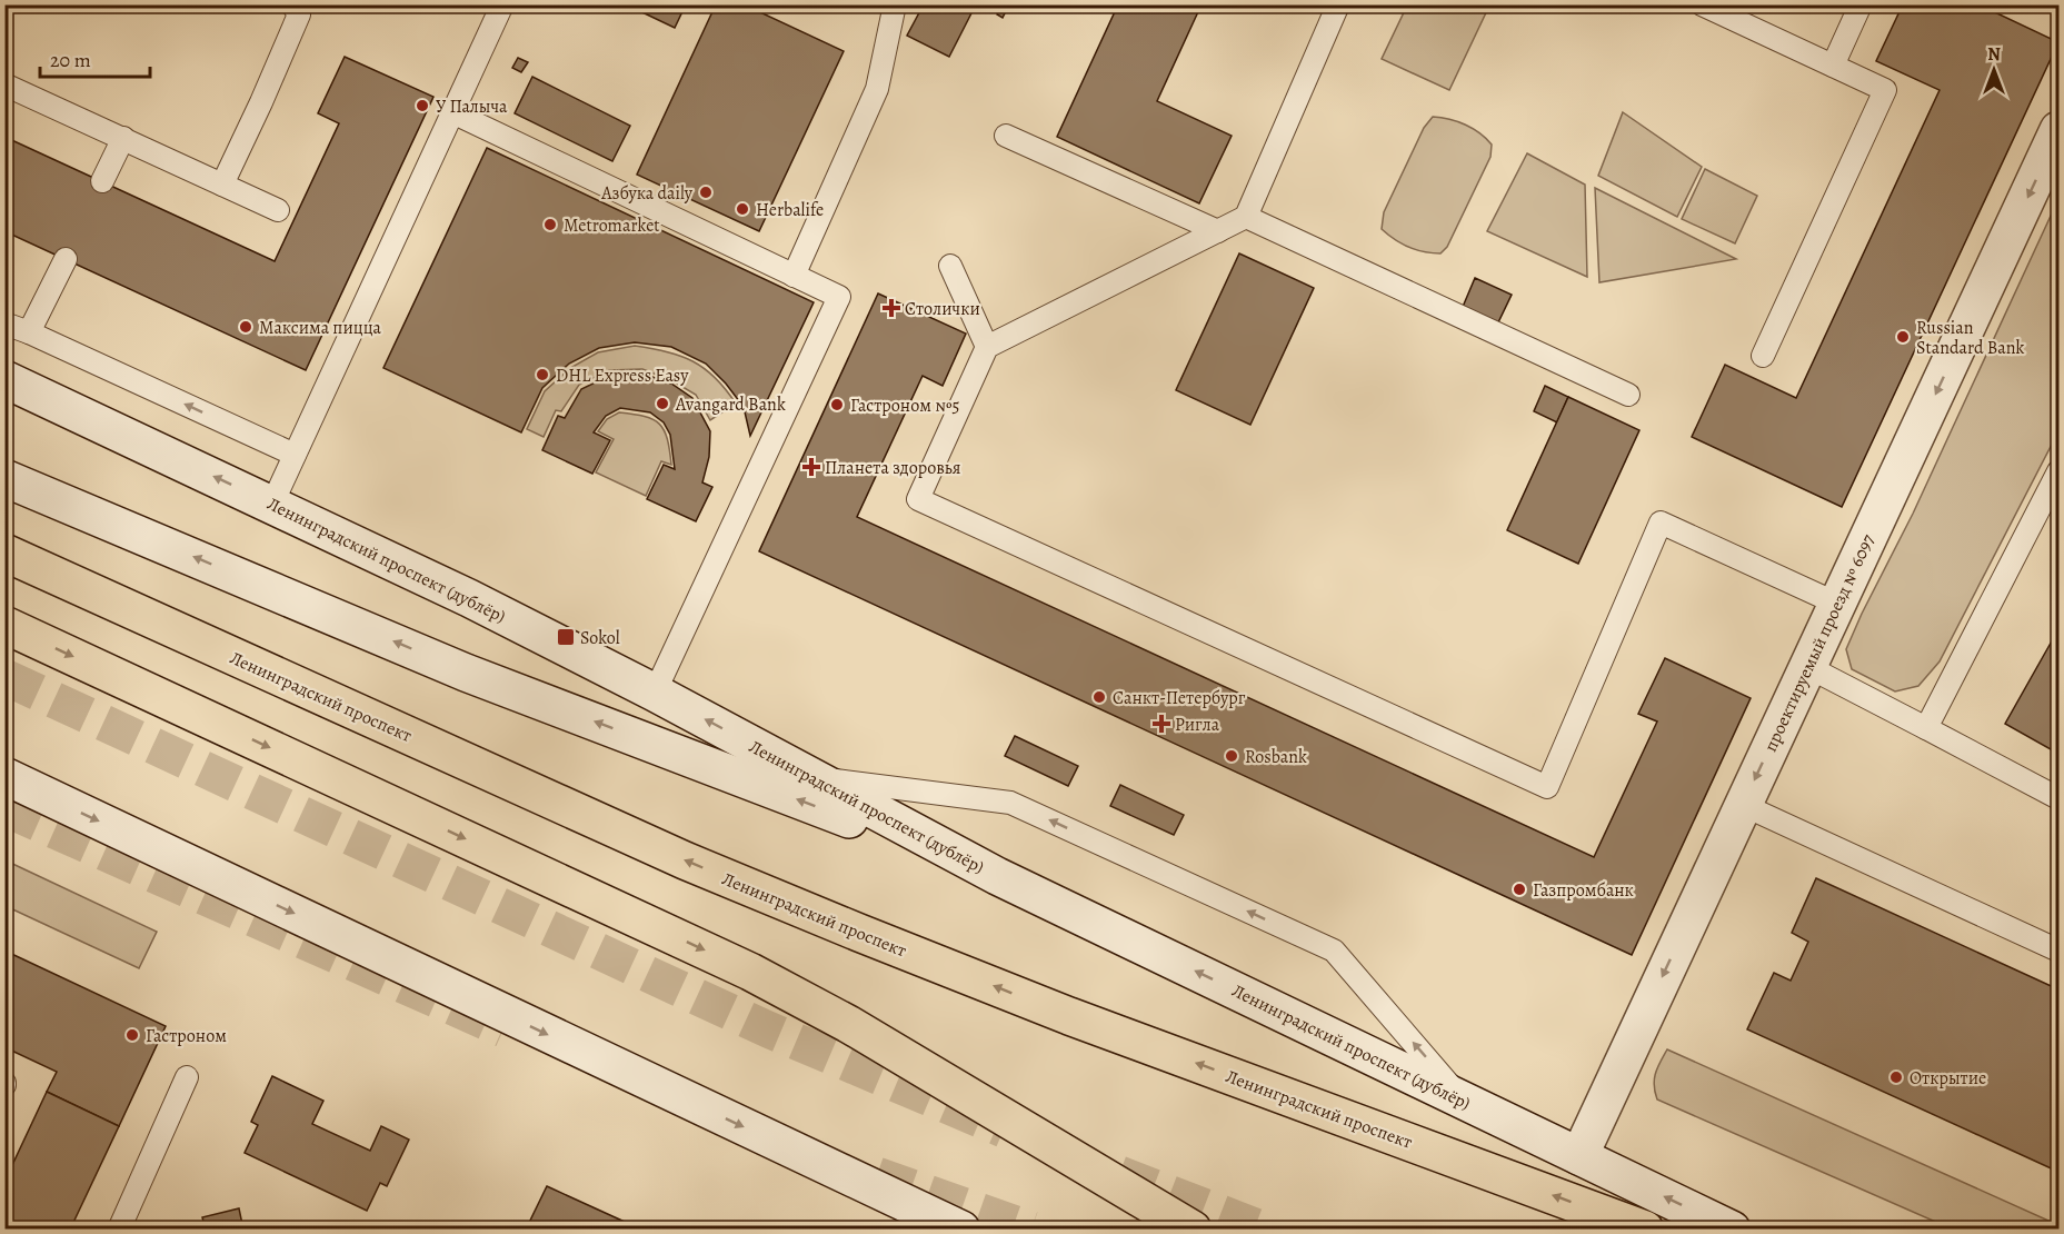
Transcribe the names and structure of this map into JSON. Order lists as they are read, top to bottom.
{
  "streets": {
    "main road": ["Ленинградский проспект (дублёр)", "проектируемый проезд № 6097", "Ленинградский проспект"]
  },
  "crossings": [
    ["Ленинградский проспект (дублёр)", "проектируемый проезд № 6097"]
  ],
  "one_way": ["проектируемый проезд № 6097"],
  "places": {
    "other": [
      "У Палыча",
      "Азбука daily",
      "Herbalife",
      "Metromarket",
      "Максима пицца",
      "Russian Standard Bank",
      "DHL Express Easy",
      "Avangard Bank",
      "Гастроном №5",
      "Санкт-Петербург",
      "Rosbank",
      "Газпромбанк",
      "Гастроном",
      "Открытие"
    ],
    "health": ["Столички", "Планета здоровья", "Ригла"],
    "transit": ["Sokol"]
  },
  "scale_bar": "20 m",
  "north": "top"
}
